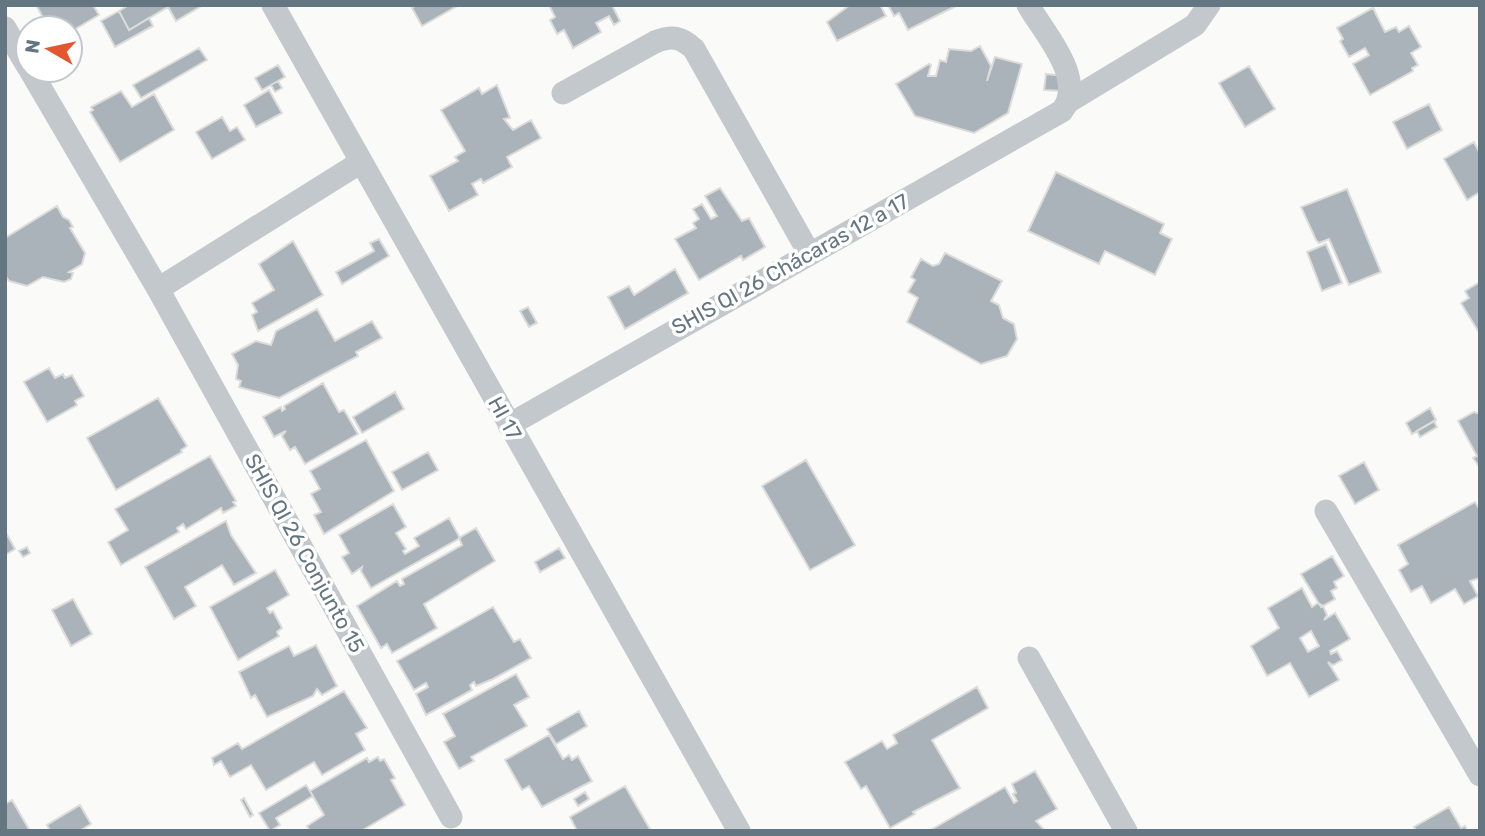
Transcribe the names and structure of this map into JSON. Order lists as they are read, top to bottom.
{
  "streets": {
    "street": ["SHIS QI 26 Chácaras 12 a 17", "HI 17", "SHIS QI 26 Conjunto 15"]
  },
  "crossings": [
    ["SHIS QI 26 Chácaras 12 a 17", "HI 17"]
  ],
  "north": "left"
}
